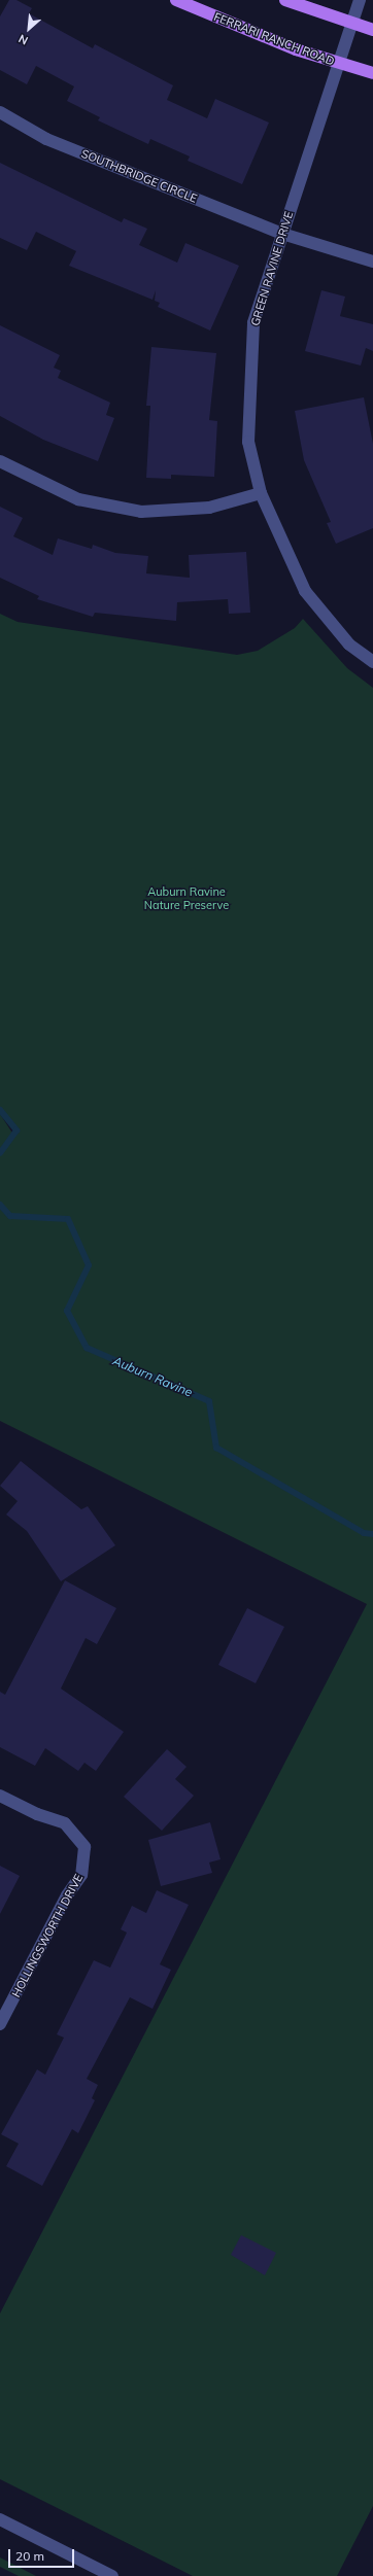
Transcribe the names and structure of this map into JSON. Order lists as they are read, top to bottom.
{
  "streets": {
    "main road": ["FERRARI RANCH ROAD"],
    "street": ["SOUTHBRIDGE CIRCLE", "GREEN RAVINE DRIVE", "HOLLINGSWORTH DRIVE"]
  },
  "crossings": [
    ["FERRARI RANCH ROAD", "GREEN RAVINE DRIVE"],
    ["SOUTHBRIDGE CIRCLE", "GREEN RAVINE DRIVE"]
  ],
  "water": ["Auburn Ravine"],
  "parks": ["Auburn Ravine Nature Preserve"],
  "scale_bar": "20 m",
  "north": "bottom left"
}
